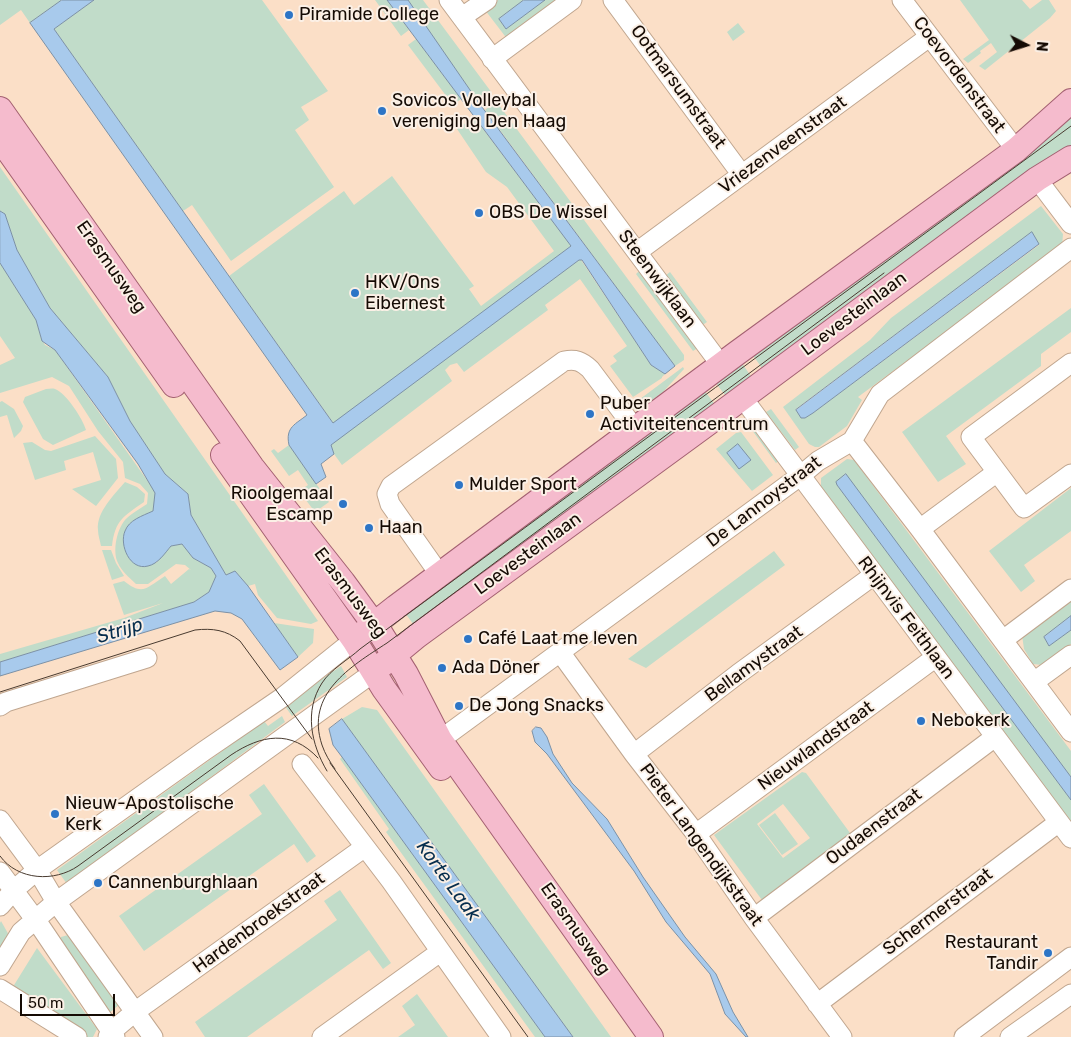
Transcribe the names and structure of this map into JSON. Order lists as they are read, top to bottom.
{
  "streets": {
    "main road": ["Erasmusweg", "Loevesteinlaan"],
    "street": [
      "Coevordenstraat",
      "Ootmarsumstraat",
      "Vriezenveenstraat",
      "Steenwijklaan",
      "De Lannoystraat",
      "Rhijnvis Feithlaan",
      "Bellamystraat",
      "Nieuwlandstraat",
      "Oudaenstraat",
      "Pieter Langendijkstraat",
      "Schermerstraat",
      "Hardenbroekstraat"
    ]
  },
  "crossings": [
    ["Coevordenstraat", "Vriezenveenstraat"],
    ["Coevordenstraat", "Loevesteinlaan"],
    ["Ootmarsumstraat", "Vriezenveenstraat"],
    ["Vriezenveenstraat", "Steenwijklaan"],
    ["Erasmusweg", "Loevesteinlaan"],
    ["Erasmusweg", "De Lannoystraat"],
    ["Steenwijklaan", "Loevesteinlaan"],
    ["Loevesteinlaan", "Rhijnvis Feithlaan"],
    ["De Lannoystraat", "Rhijnvis Feithlaan"],
    ["De Lannoystraat", "Pieter Langendijkstraat"],
    ["Rhijnvis Feithlaan", "Bellamystraat"],
    ["Rhijnvis Feithlaan", "Nieuwlandstraat"],
    ["Rhijnvis Feithlaan", "Oudaenstraat"],
    ["Rhijnvis Feithlaan", "Schermerstraat"],
    ["Bellamystraat", "Pieter Langendijkstraat"],
    ["Nieuwlandstraat", "Pieter Langendijkstraat"],
    ["Oudaenstraat", "Pieter Langendijkstraat"],
    ["Pieter Langendijkstraat", "Schermerstraat"]
  ],
  "water": ["Strijp", "Korte Laak"],
  "places": [
    "Piramide College",
    "Sovicos Volleybal vereniging Den Haag",
    "OBS De Wissel",
    "HKV/Ons Eibernest",
    "Puber Activiteitencentrum",
    "Mulder Sport",
    "Rioolgemaal Escamp",
    "Haan",
    "Café Laat me leven",
    "Ada Döner",
    "De Jong Snacks",
    "Nebokerk",
    "Nieuw-Apostolische Kerk",
    "Cannenburghlaan",
    "Restaurant Tandir"
  ],
  "scale_bar": "50 m",
  "north": "right"
}
